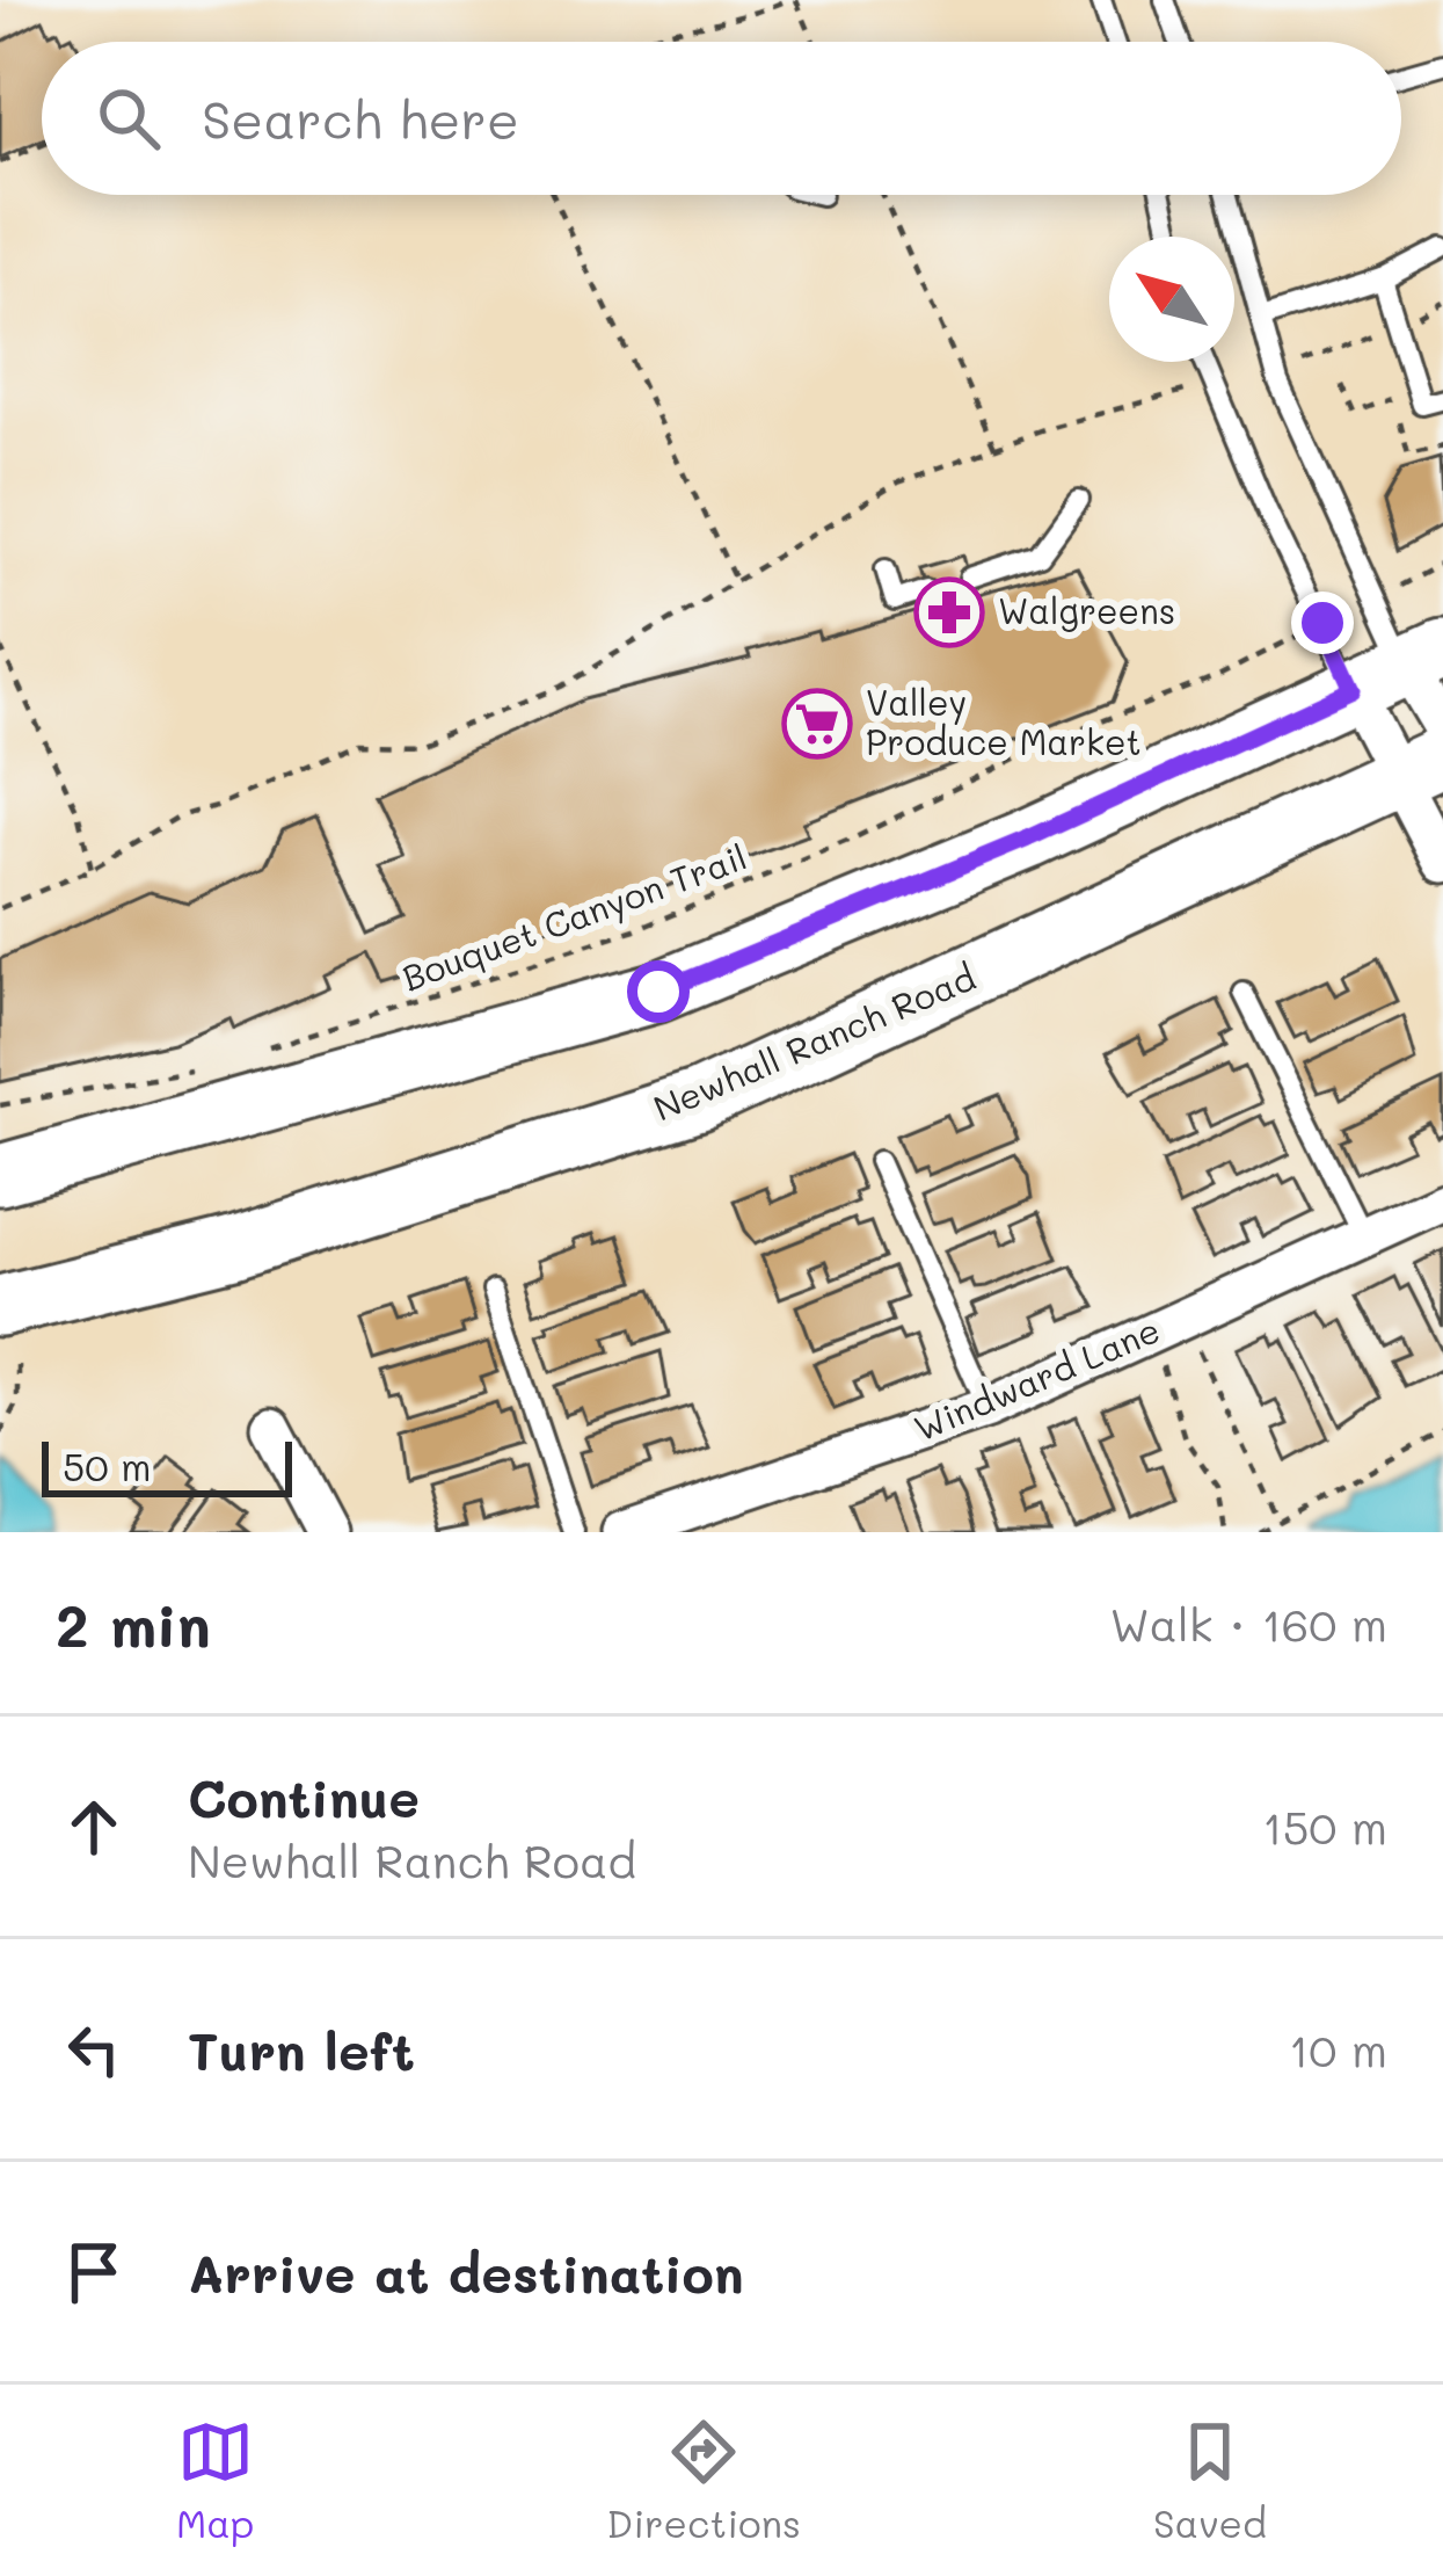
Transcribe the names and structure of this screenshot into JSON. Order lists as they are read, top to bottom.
{
  "streets": {
    "main road": ["Newhall Ranch Road"],
    "street": ["Windward Lane"],
    "path": ["Bouquet Canyon Trail"]
  },
  "places": {
    "pharmacy": ["Walgreens"],
    "supermarket": ["Valley Produce Market"]
  },
  "scale_bar": "50 m",
  "north": "top left",
  "page": {
    "search": "Search here",
    "scale": "50 m",
    "heading": ["2 min", "Walk · 160 m"],
    "list": [
      ["Continue", "Newhall Ranch Road", "150 m"],
      ["Turn left", "10 m"],
      "Arrive at destination"
    ],
    "nav": ["Map", "Directions", "Saved"]
  }
}
